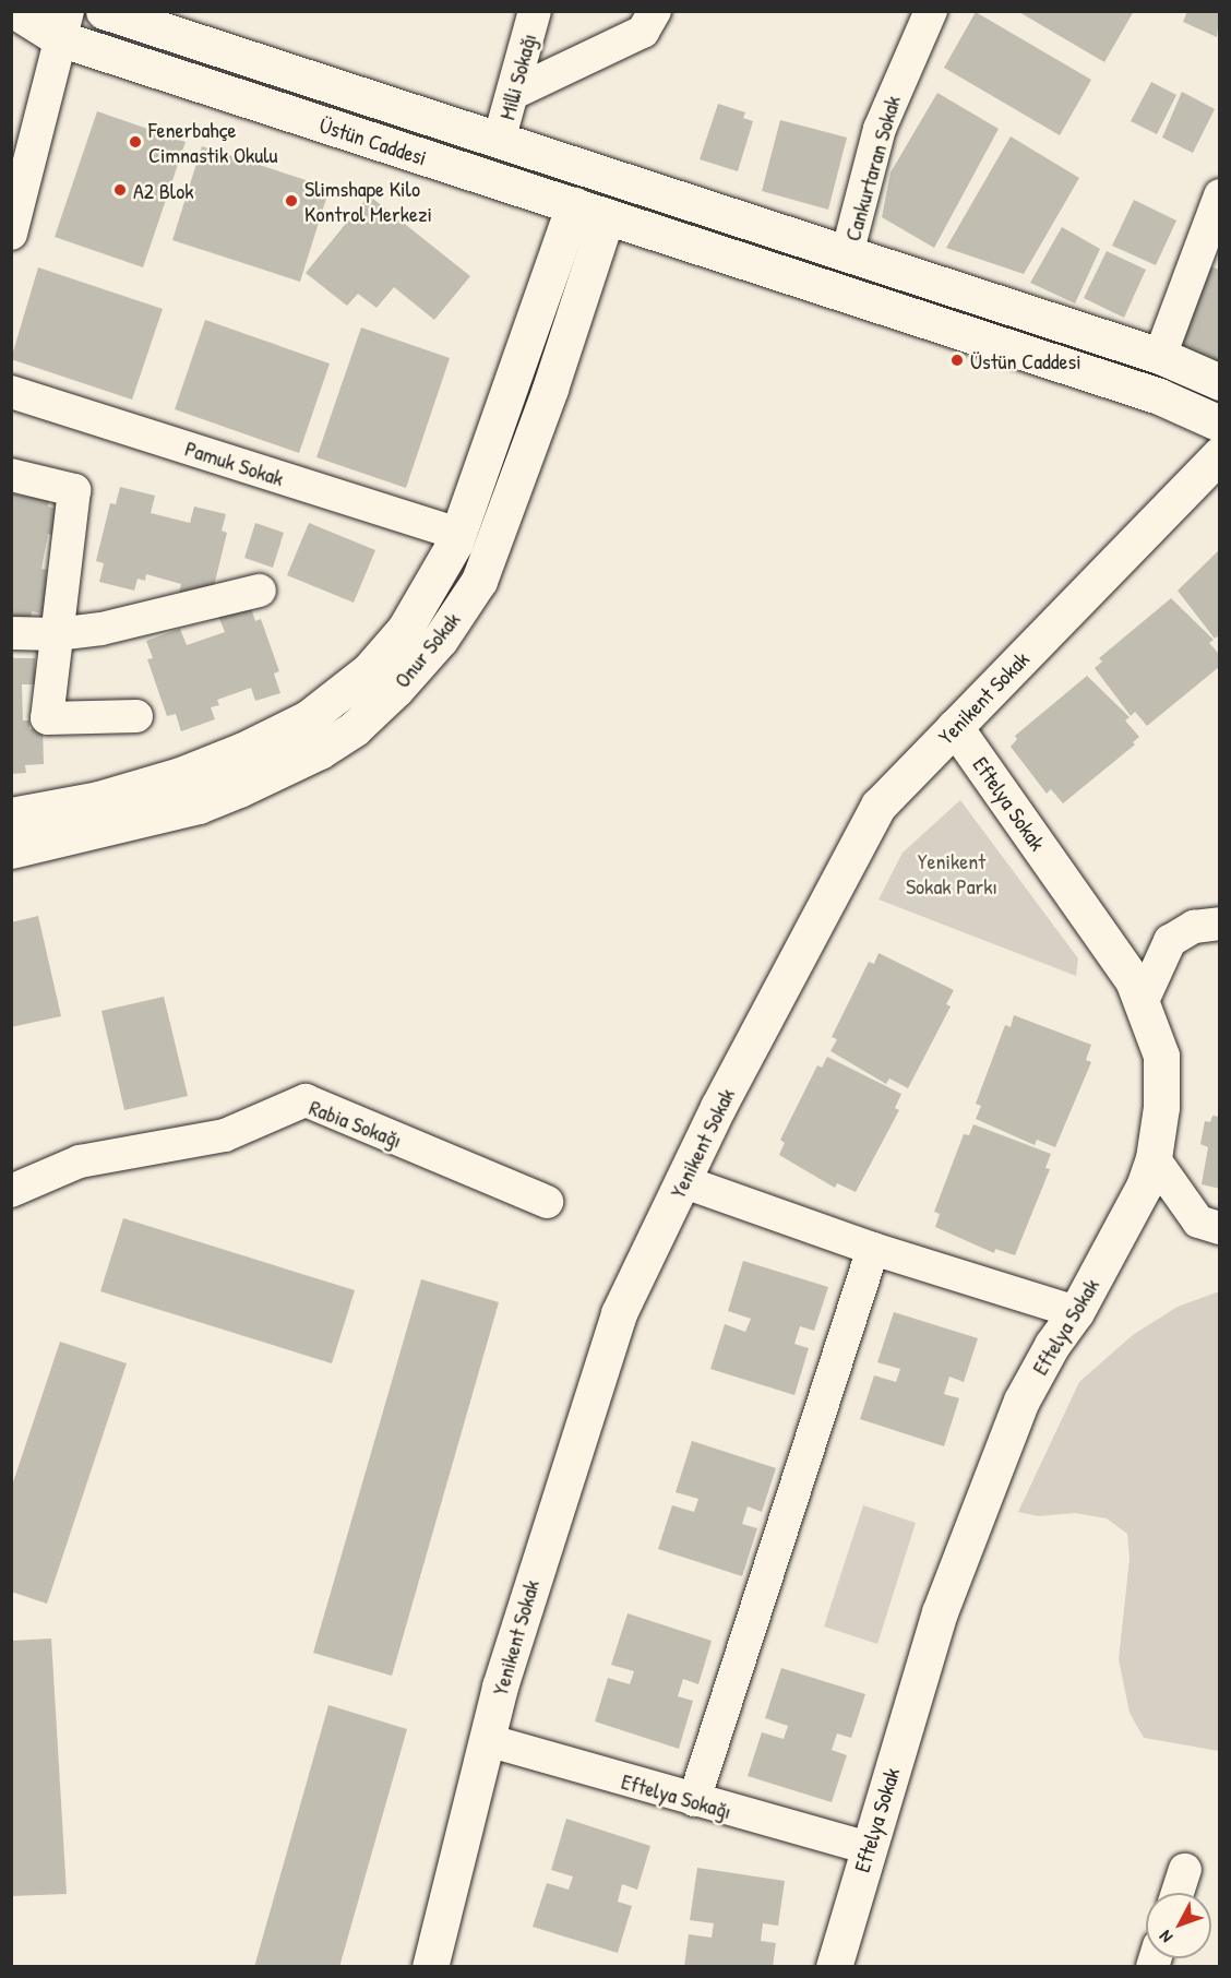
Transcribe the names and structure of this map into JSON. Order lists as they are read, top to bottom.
{
  "streets": {
    "street": [
      "Milli Sokağı",
      "Üstün Caddesi",
      "Cankurtaran Sokak",
      "Pamuk Sokak",
      "Onur Sokak",
      "Yenikent Sokak",
      "Eftelya Sokak",
      "Rabia Sokağı",
      "Eftelya Sokağı"
    ]
  },
  "crossings": [
    ["Milli Sokağı", "Üstün Caddesi"],
    ["Üstün Caddesi", "Cankurtaran Sokak"],
    ["Üstün Caddesi", "Onur Sokak"],
    ["Pamuk Sokak", "Onur Sokak"],
    ["Yenikent Sokak", "Eftelya Sokak"],
    ["Yenikent Sokak", "Eftelya Sokağı"],
    ["Eftelya Sokak", "Eftelya Sokağı"]
  ],
  "parks": ["Yenikent Sokak Parkı"],
  "places": [
    "Fenerbahçe Cimnastik Okulu",
    "A2 Blok",
    "Slimshape Kilo Kontrol Merkezi",
    "Üstün Caddesi"
  ],
  "north": "bottom left"
}
